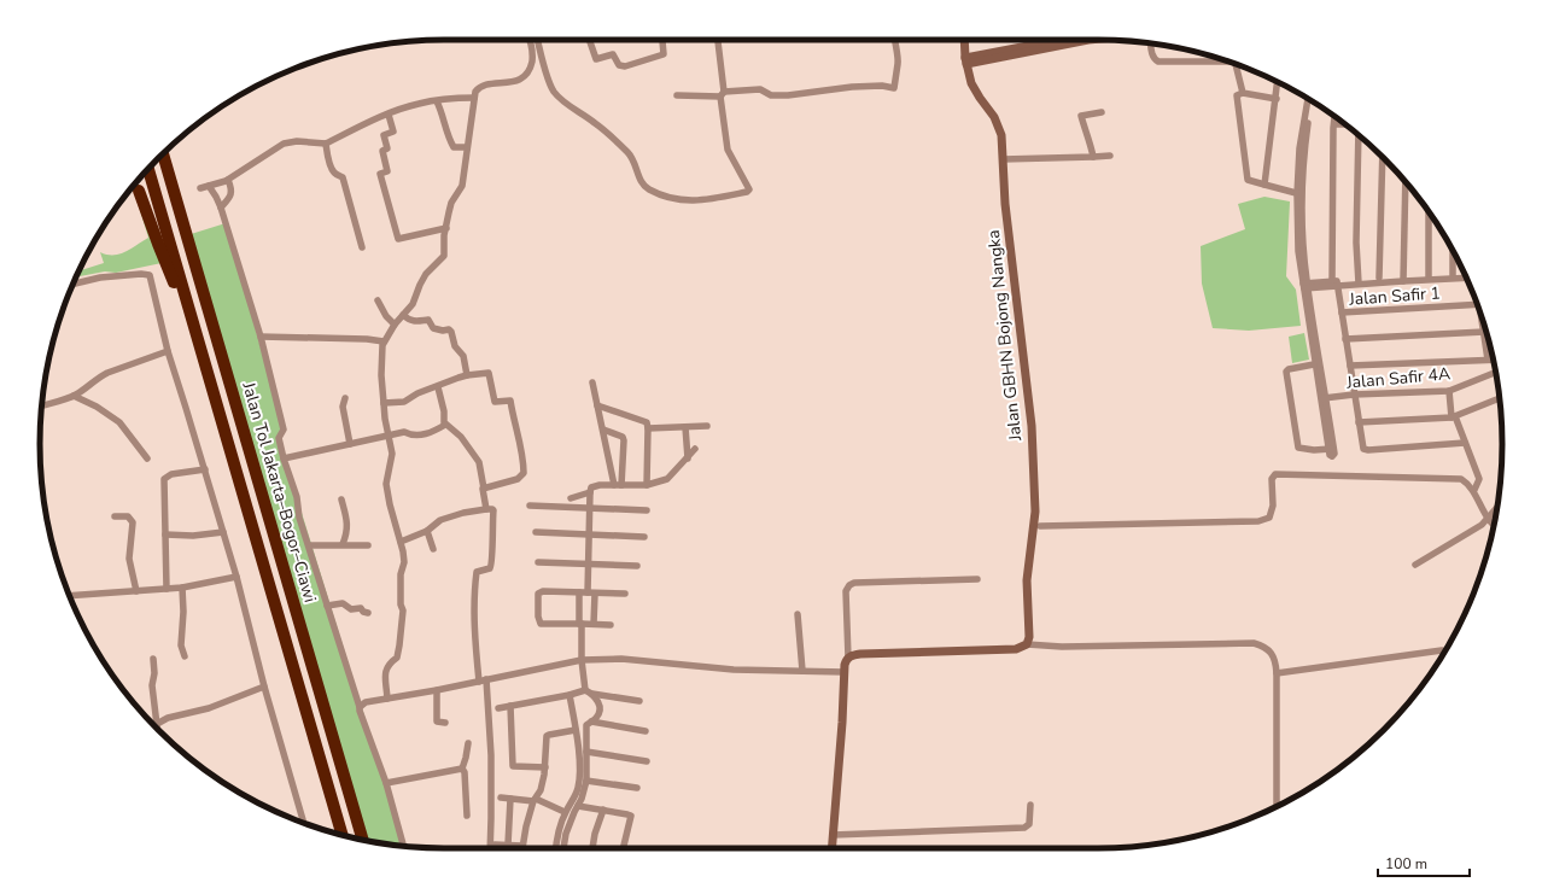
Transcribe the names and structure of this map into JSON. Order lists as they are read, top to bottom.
{
  "streets": {
    "highway": ["Jalan Tol Jakarta–Bogor–Ciawi"],
    "street": ["Jalan Safir 1", "Jalan GBHN Bojong Nangka", "Jalan Safir 4A"]
  },
  "scale_bar": "100 m"
}
